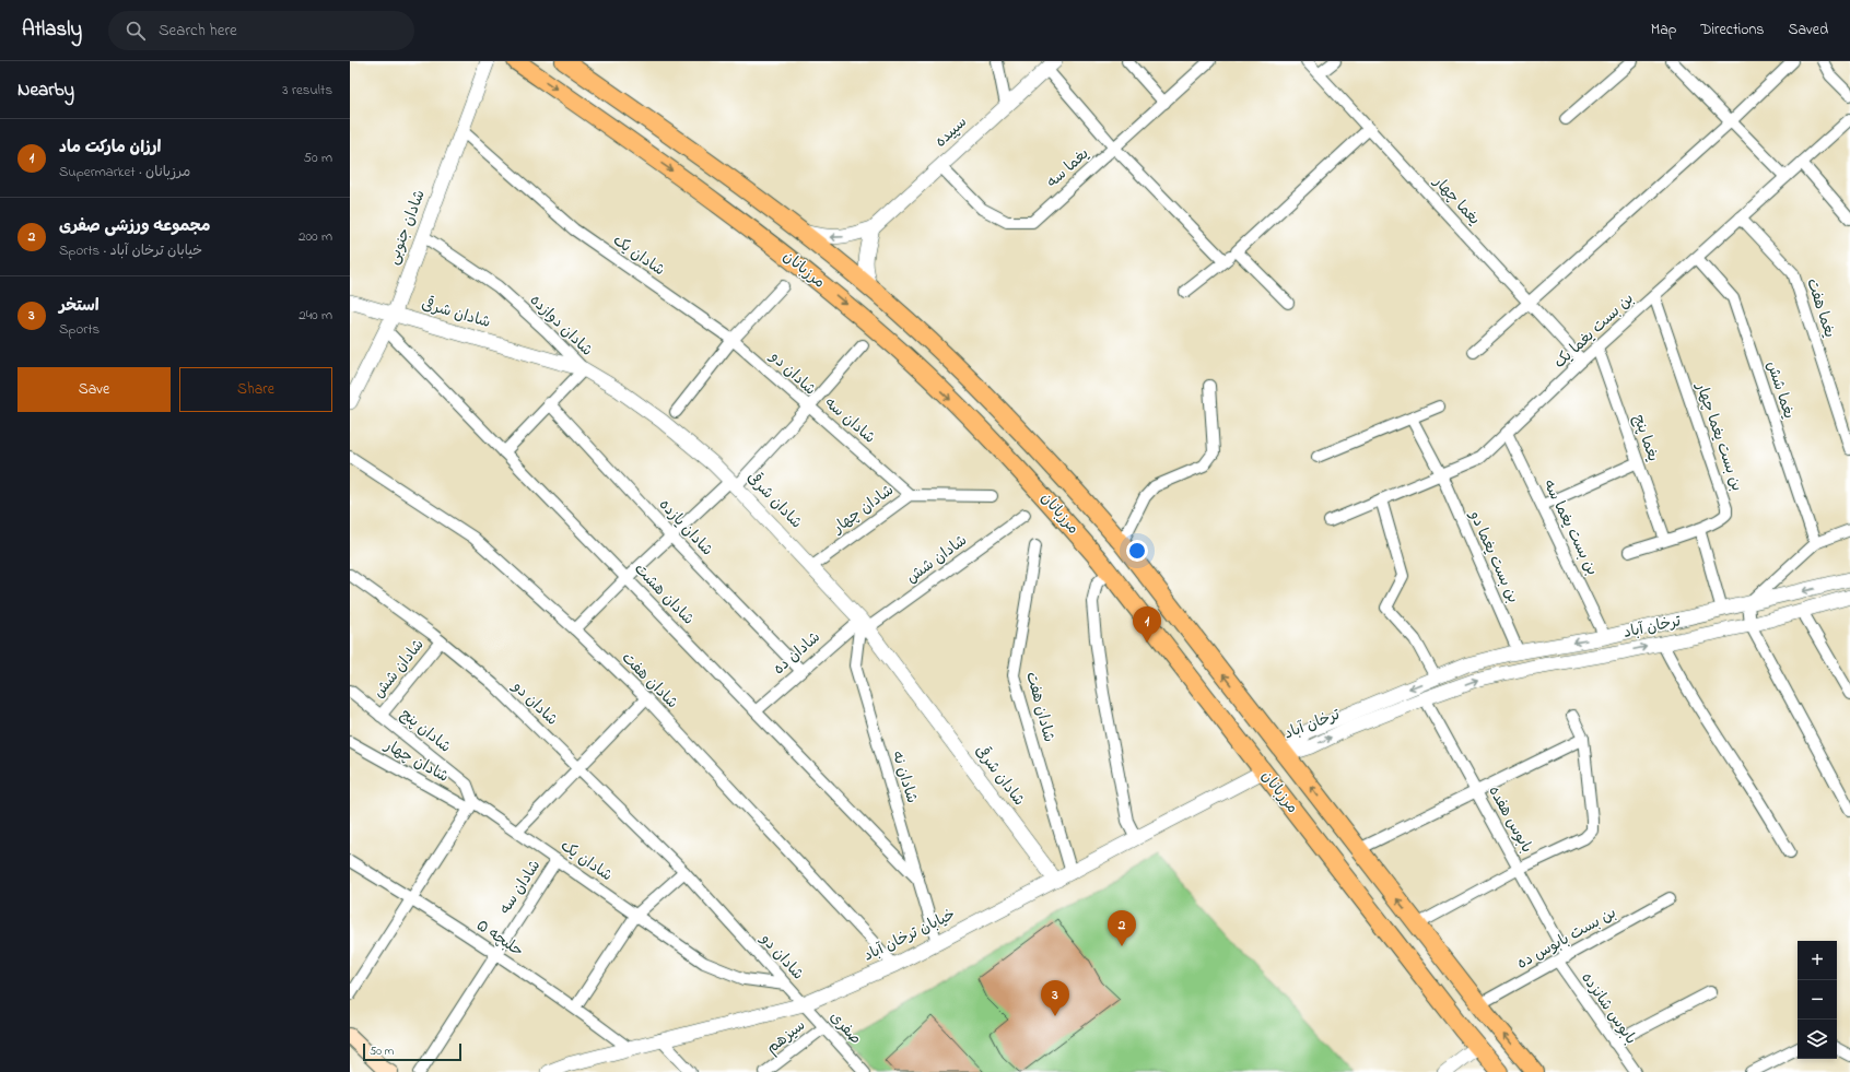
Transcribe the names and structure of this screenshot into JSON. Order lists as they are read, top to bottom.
{
  "streets": {
    "main road": ["مرزبانان"],
    "street": [
      "سپیده",
      "یغما سه",
      "یغما چهار",
      "شادان جنوبی",
      "شادان یک",
      "یغما هفت",
      "شادان شرقی",
      "شادان دوازده",
      "بن بست یغما یک",
      "شادان دو",
      "یغما شش",
      "شادان سه",
      "بن بست یغما چهار",
      "یغما پنج",
      "شادان چهار",
      "شادان یازده",
      "بن بست یغما سه",
      "بن بست یغما دو",
      "شادان شش",
      "شادان هشت",
      "ترخان آباد",
      "شادان ده",
      "شادان هفت",
      "شادان پنج",
      "شادان نه",
      "بابوس هفده",
      "خیابان ترخان آباد",
      "حلبچه ۵",
      "بن بست بابوس ده",
      "بابوس شانزده",
      "صفری",
      "سیزهم"
    ]
  },
  "crossings": [
    ["سپیده", "یغما سه"],
    ["سپیده", "مرزبانان"],
    ["یغما چهار", "بن بست یغما یک"],
    ["شادان جنوبی", "شادان یک"],
    ["شادان جنوبی", "شادان شرقی"],
    ["شادان جنوبی", "شادان دوازده"],
    ["شادان جنوبی", "شادان هشت"],
    ["شادان یک", "شادان دو"],
    ["شادان یک", "شادان سه"],
    ["شادان یک", "شادان چهار"],
    ["شادان یک", "شادان پنج"],
    ["مرزبانان", "ترخان آباد"],
    ["مرزبانان", "خیابان ترخان آباد"],
    ["مرزبانان", "بن بست بابوس ده"],
    ["یغما هفت", "بن بست یغما یک"],
    ["شادان شرقی", "شادان دوازده"],
    ["شادان شرقی", "شادان دو"],
    ["شادان شرقی", "شادان چهار"],
    ["شادان شرقی", "شادان شش"],
    ["شادان شرقی", "شادان ده"],
    ["شادان شرقی", "شادان نه"],
    ["شادان شرقی", "خیابان ترخان آباد"],
    ["شادان دوازده", "شادان یازده"],
    ["شادان دوازده", "شادان هشت"],
    ["بن بست یغما یک", "یغما شش"],
    ["بن بست یغما یک", "بن بست یغما چهار"],
    ["بن بست یغما یک", "یغما پنج"],
    ["بن بست یغما یک", "بن بست یغما سه"],
    ["بن بست یغما یک", "بن بست یغما دو"],
    ["شادان دو", "شادان سه"],
    ["شادان دو", "شادان یازده"],
    ["شادان دو", "شادان شش"],
    ["شادان دو", "شادان هشت"],
    ["شادان دو", "شادان هفت"],
    ["شادان دو", "خیابان ترخان آباد"],
    ["شادان دو", "صفری"],
    ["شادان سه", "شادان چهار"],
    ["شادان سه", "حلبچه ۵"],
    ["بن بست یغما چهار", "یغما پنج"],
    ["شادان چهار", "شادان پنج"],
    ["شادان یازده", "شادان ده"],
    ["بن بست یغما سه", "ترخان آباد"],
    ["بن بست یغما دو", "ترخان آباد"],
    ["شادان شش", "شادان ده"],
    ["شادان شش", "شادان پنج"],
    ["شادان شش", "شادان نه"],
    ["شادان هشت", "شادان ده"],
    ["شادان هشت", "شادان نه"],
    ["ترخان آباد", "بابوس هفده"],
    ["شادان ده", "شادان نه"],
    ["شادان هفت", "خیابان ترخان آباد"],
    ["شادان نه", "خیابان ترخان آباد"],
    ["بابوس هفده", "بن بست بابوس ده"],
    ["بابوس هفده", "بابوس شانزده"],
    ["خیابان ترخان آباد", "حلبچه ۵"],
    ["خیابان ترخان آباد", "صفری"],
    ["بن بست بابوس ده", "بابوس شانزده"],
    ["صفری", "سیزهم"]
  ],
  "scale_bar": "50 m",
  "page": {
    "header": "Atlasly",
    "search": "Search here",
    "nav": ["Map", "Directions", "Saved"],
    "heading": ["Nearby", "3 results"],
    "list": [
      {
        "mark": "1",
        "name": "ارزان مارکت ماد",
        "note": "Supermarket · مرزبانان",
        "value": "50 m"
      },
      {
        "mark": "2",
        "name": "مجموعه ورزشی صفری",
        "note": "Sports · خیابان ترخان آباد",
        "value": "200 m"
      },
      {
        "mark": "3",
        "name": "استخر",
        "note": "Sports",
        "value": "240 m"
      }
    ],
    "buttons": ["Save", "Share"],
    "pins": ["1", "2", "3"],
    "map_buttons": ["+", "−"],
    "scale": "50 m"
  }
}
